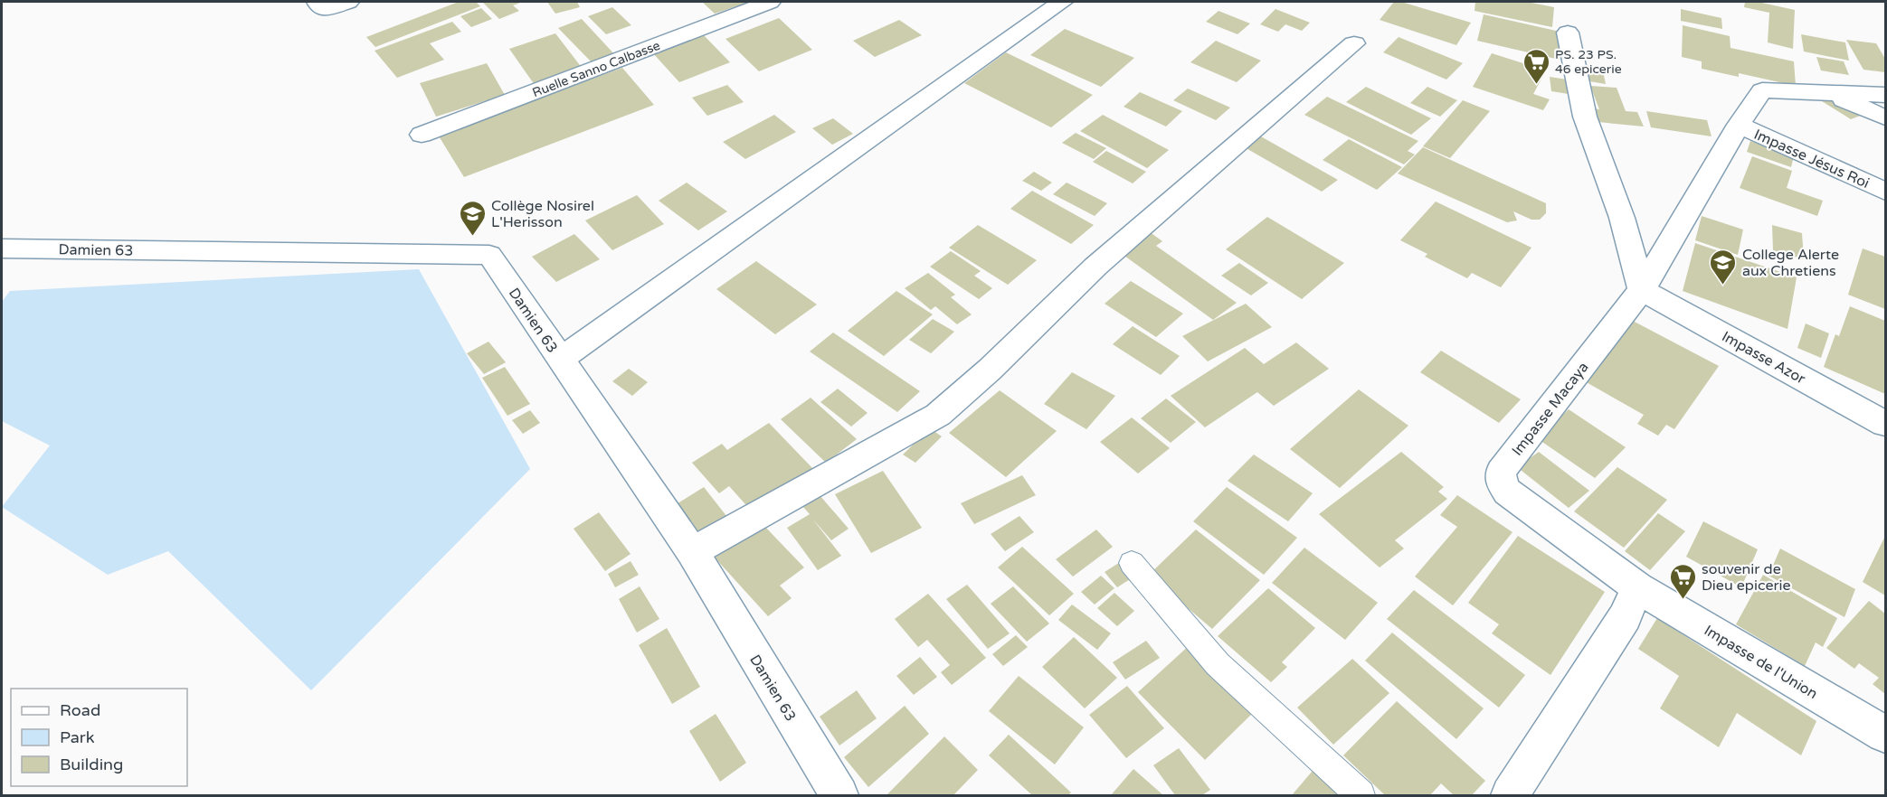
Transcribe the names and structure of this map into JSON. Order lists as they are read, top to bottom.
{
  "streets": {
    "street": [
      "Ruelle Sanno Calbasse",
      "Impasse Jésus Roi",
      "Damien 63",
      "Impasse Azor",
      "Impasse Macaya",
      "Impasse de l'Union"
    ]
  },
  "crossings": [
    ["Impasse Jésus Roi", "Impasse Macaya"],
    ["Impasse Azor", "Impasse Macaya"],
    ["Impasse Macaya", "Impasse de l'Union"]
  ],
  "places": {
    "supermarket": ["PS. 23 PS. 46 epicerie", "souvenir de Dieu epicerie"],
    "school or university": ["Collège Nosirel L'Herisson", "College Alerte aux Chretiens"]
  },
  "legend": ["Road", "Park", "Building"]
}
